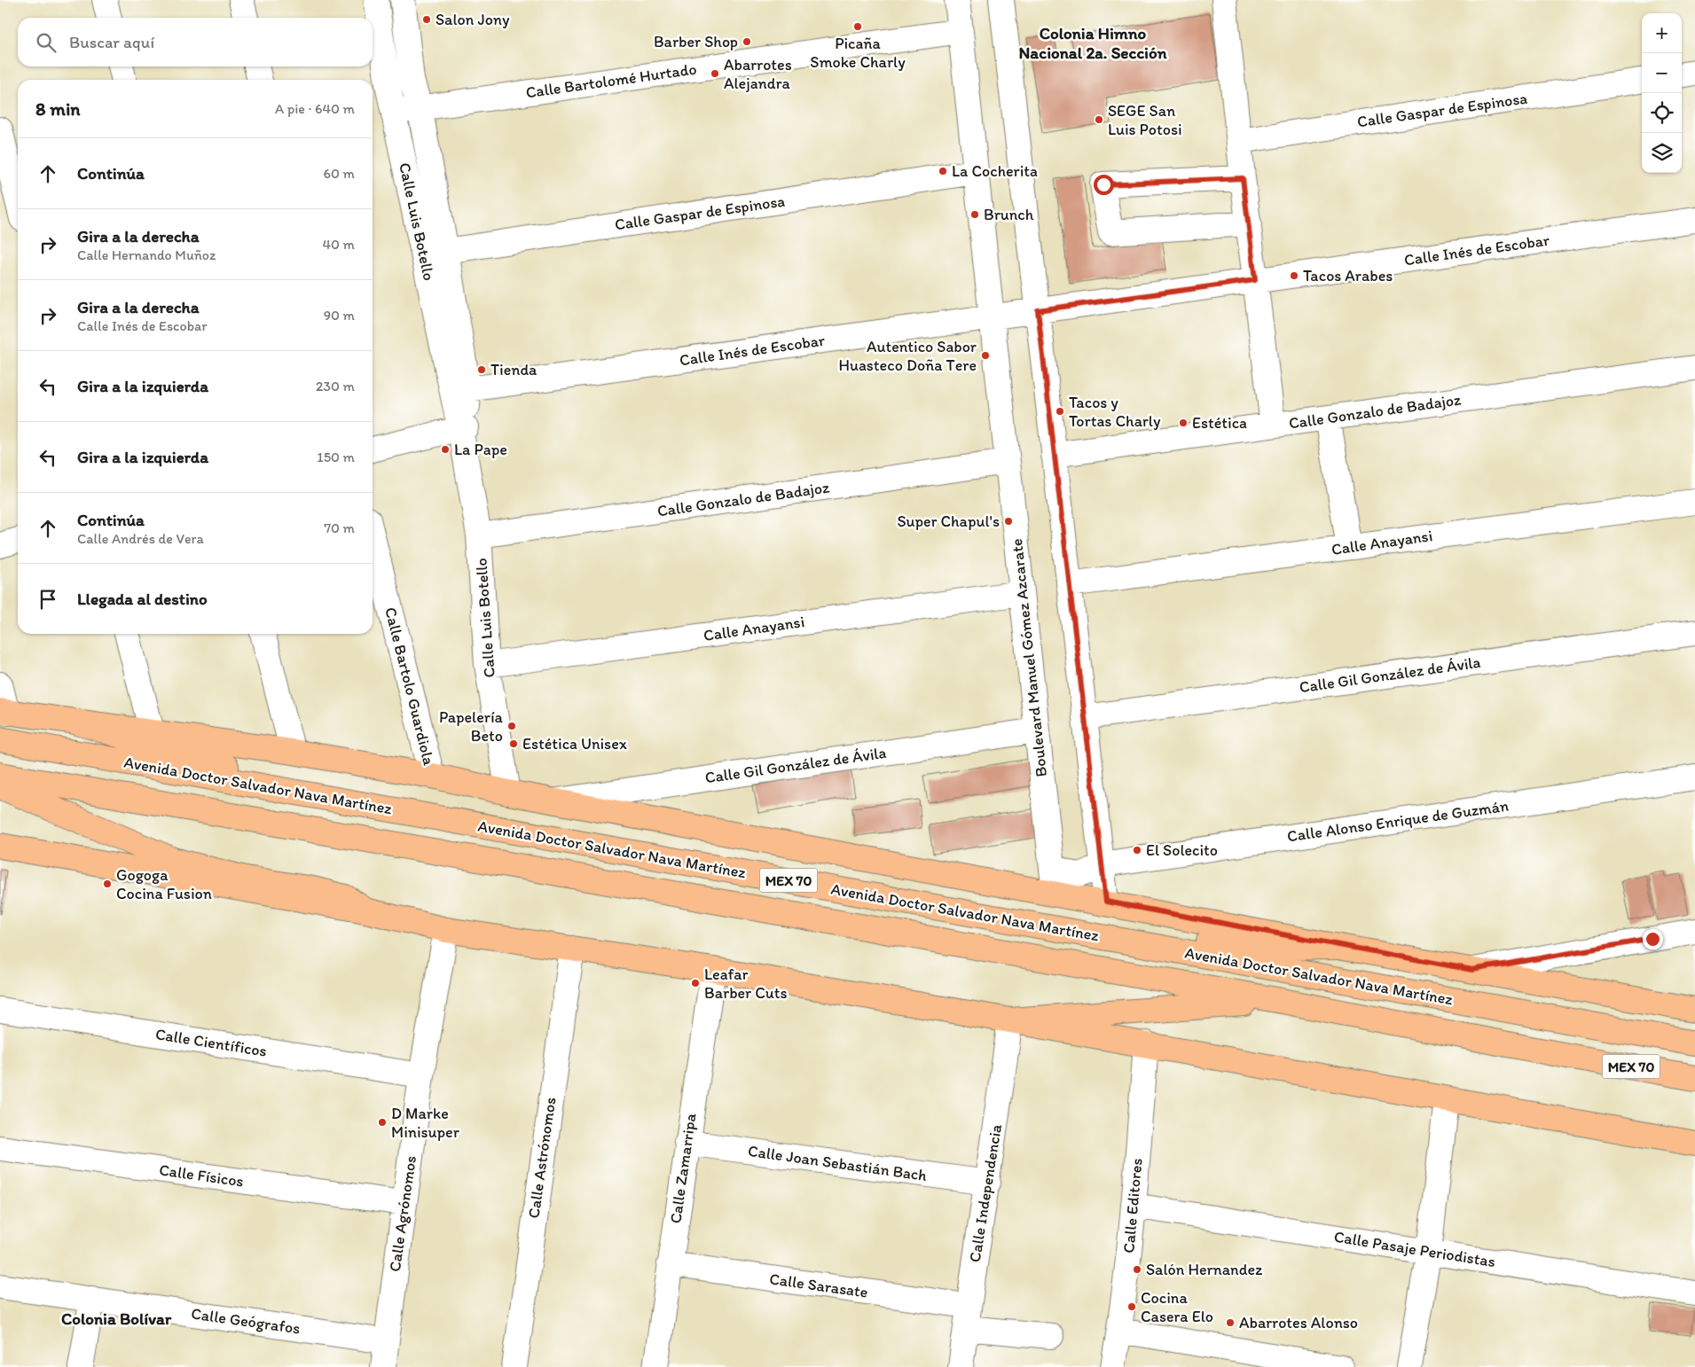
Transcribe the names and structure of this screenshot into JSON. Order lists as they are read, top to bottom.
{
  "streets": {
    "main road": ["Avenida Doctor Salvador Nava Martínez", "MEX 70"],
    "street": [
      "Calle Bartolomé Hurtado",
      "Calle Gaspar de Espinosa",
      "Calle Luis Botello",
      "Calle Inés de Escobar",
      "Calle Gonzalo de Badajoz",
      "Calle Anayansi",
      "Boulevard Manuel Gómez Azcarate",
      "Calle Gil González de Ávila",
      "Calle Bartolo Guardiola",
      "Calle Alonso Enrique de Guzmán",
      "Calle Científicos",
      "Calle Astrónomos",
      "Calle Joan Sebastián Bach",
      "Calle Zamarripa",
      "Calle Físicos",
      "Calle Independencia",
      "Calle Editores",
      "Calle Agrónomos",
      "Calle Pasaje Periodistas",
      "Calle Sarasate",
      "Calle Geógrafos"
    ]
  },
  "crossings": [
    ["Calle Bartolomé Hurtado", "Calle Luis Botello"],
    ["Calle Bartolomé Hurtado", "Boulevard Manuel Gómez Azcarate"],
    ["Calle Gaspar de Espinosa", "Calle Luis Botello"],
    ["Calle Gaspar de Espinosa", "Boulevard Manuel Gómez Azcarate"],
    ["Calle Luis Botello", "Calle Inés de Escobar"],
    ["Calle Luis Botello", "Calle Gonzalo de Badajoz"],
    ["Calle Luis Botello", "Calle Anayansi"],
    ["Calle Luis Botello", "Avenida Doctor Salvador Nava Martínez"],
    ["Calle Inés de Escobar", "Boulevard Manuel Gómez Azcarate"],
    ["Calle Gonzalo de Badajoz", "Boulevard Manuel Gómez Azcarate"],
    ["Calle Anayansi", "Boulevard Manuel Gómez Azcarate"],
    ["Boulevard Manuel Gómez Azcarate", "Calle Gil González de Ávila"],
    ["Boulevard Manuel Gómez Azcarate", "Avenida Doctor Salvador Nava Martínez"],
    ["Boulevard Manuel Gómez Azcarate", "Calle Alonso Enrique de Guzmán"],
    ["Calle Gil González de Ávila", "Avenida Doctor Salvador Nava Martínez"],
    ["Calle Bartolo Guardiola", "Avenida Doctor Salvador Nava Martínez"],
    ["Calle Científicos", "Calle Agrónomos"],
    ["Calle Joan Sebastián Bach", "Calle Zamarripa"],
    ["Calle Joan Sebastián Bach", "Calle Independencia"],
    ["Calle Zamarripa", "Calle Sarasate"],
    ["Calle Físicos", "Calle Agrónomos"],
    ["Calle Independencia", "Calle Sarasate"],
    ["Calle Editores", "Calle Pasaje Periodistas"],
    ["Calle Agrónomos", "Calle Geógrafos"]
  ],
  "districts": ["Colonia Himno Nacional 2a. Sección", "Colonia Bolívar"],
  "places": [
    "Salon Jony",
    "Picaña Smoke Charly",
    "Barber Shop",
    "Abarrotes Alejandra",
    "SEGE San Luis Potosi",
    "La Cocherita",
    "Brunch",
    "Tacos Arabes",
    "Autentico Sabor Huasteco Doña Tere",
    "Tienda",
    "Tacos y Tortas Charly",
    "Estética",
    "La Pape",
    "Super Chapul's",
    "Papelería Beto",
    "Estética Unisex",
    "El Solecito",
    "Gogoga Cocina Fusion",
    "Leafar Barber Cuts",
    "D Marke Minisuper",
    "Salón Hernandez",
    "Cocina Casera Elo",
    "Abarrotes Alonso"
  ],
  "page": {
    "map_buttons": ["+", "−"],
    "search": "Buscar aquí",
    "heading": ["8 min", "A pie · 640 m"],
    "list": [
      ["Continúa", "60 m"],
      ["Gira a la derecha", "Calle Hernando Muñoz", "40 m"],
      ["Gira a la derecha", "Calle Inés de Escobar", "90 m"],
      ["Gira a la izquierda", "230 m"],
      ["Gira a la izquierda", "150 m"],
      ["Continúa", "Calle Andrés de Vera", "70 m"],
      "Llegada al destino"
    ]
  }
}
